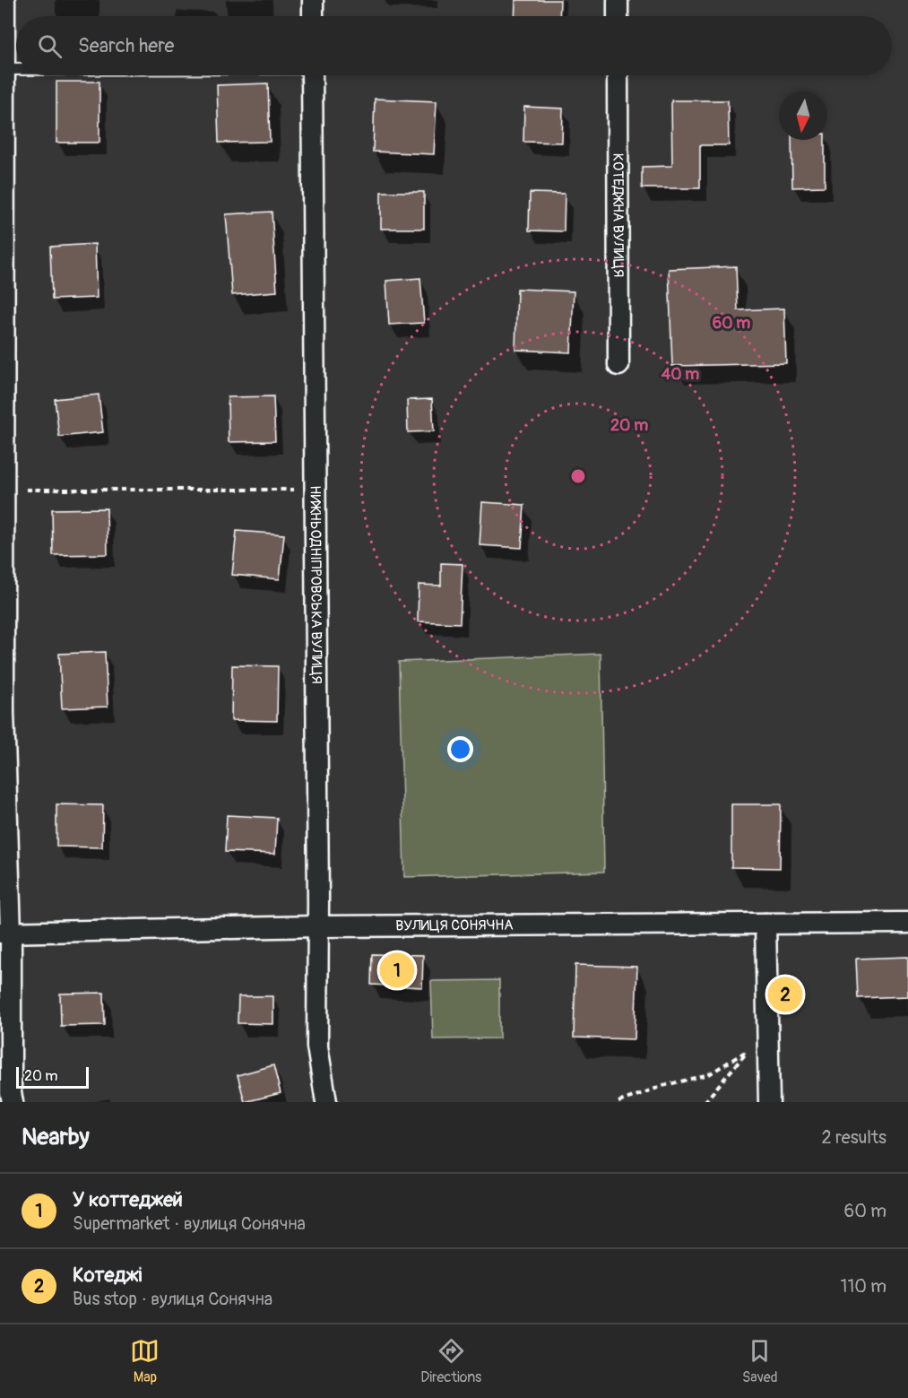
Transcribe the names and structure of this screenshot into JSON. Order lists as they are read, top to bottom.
{
  "streets": {
    "street": ["КОТЕДЖНА ВУЛИЦЯ", "НИЖНЬОДНІПРОВСЬКА ВУЛИЦЯ", "ВУЛИЦЯ СОНЯЧНА"]
  },
  "crossings": [
    ["НИЖНЬОДНІПРОВСЬКА ВУЛИЦЯ", "ВУЛИЦЯ СОНЯЧНА"]
  ],
  "scale_bar": "20 m",
  "north": "bottom",
  "page": {
    "search": "Search here",
    "pins": ["1", "2"],
    "scale": "20 m",
    "heading": ["Nearby", "2 results"],
    "list": [
      {
        "mark": "1",
        "name": "У коттеджей",
        "note": "Supermarket · вулиця Сонячна",
        "value": "60 m"
      },
      {
        "mark": "2",
        "name": "Котеджі",
        "note": "Bus stop · вулиця Сонячна",
        "value": "110 m"
      }
    ],
    "nav": ["Map", "Directions", "Saved"]
  },
  "rings": ["60 m", "40 m", "20 m"]
}
